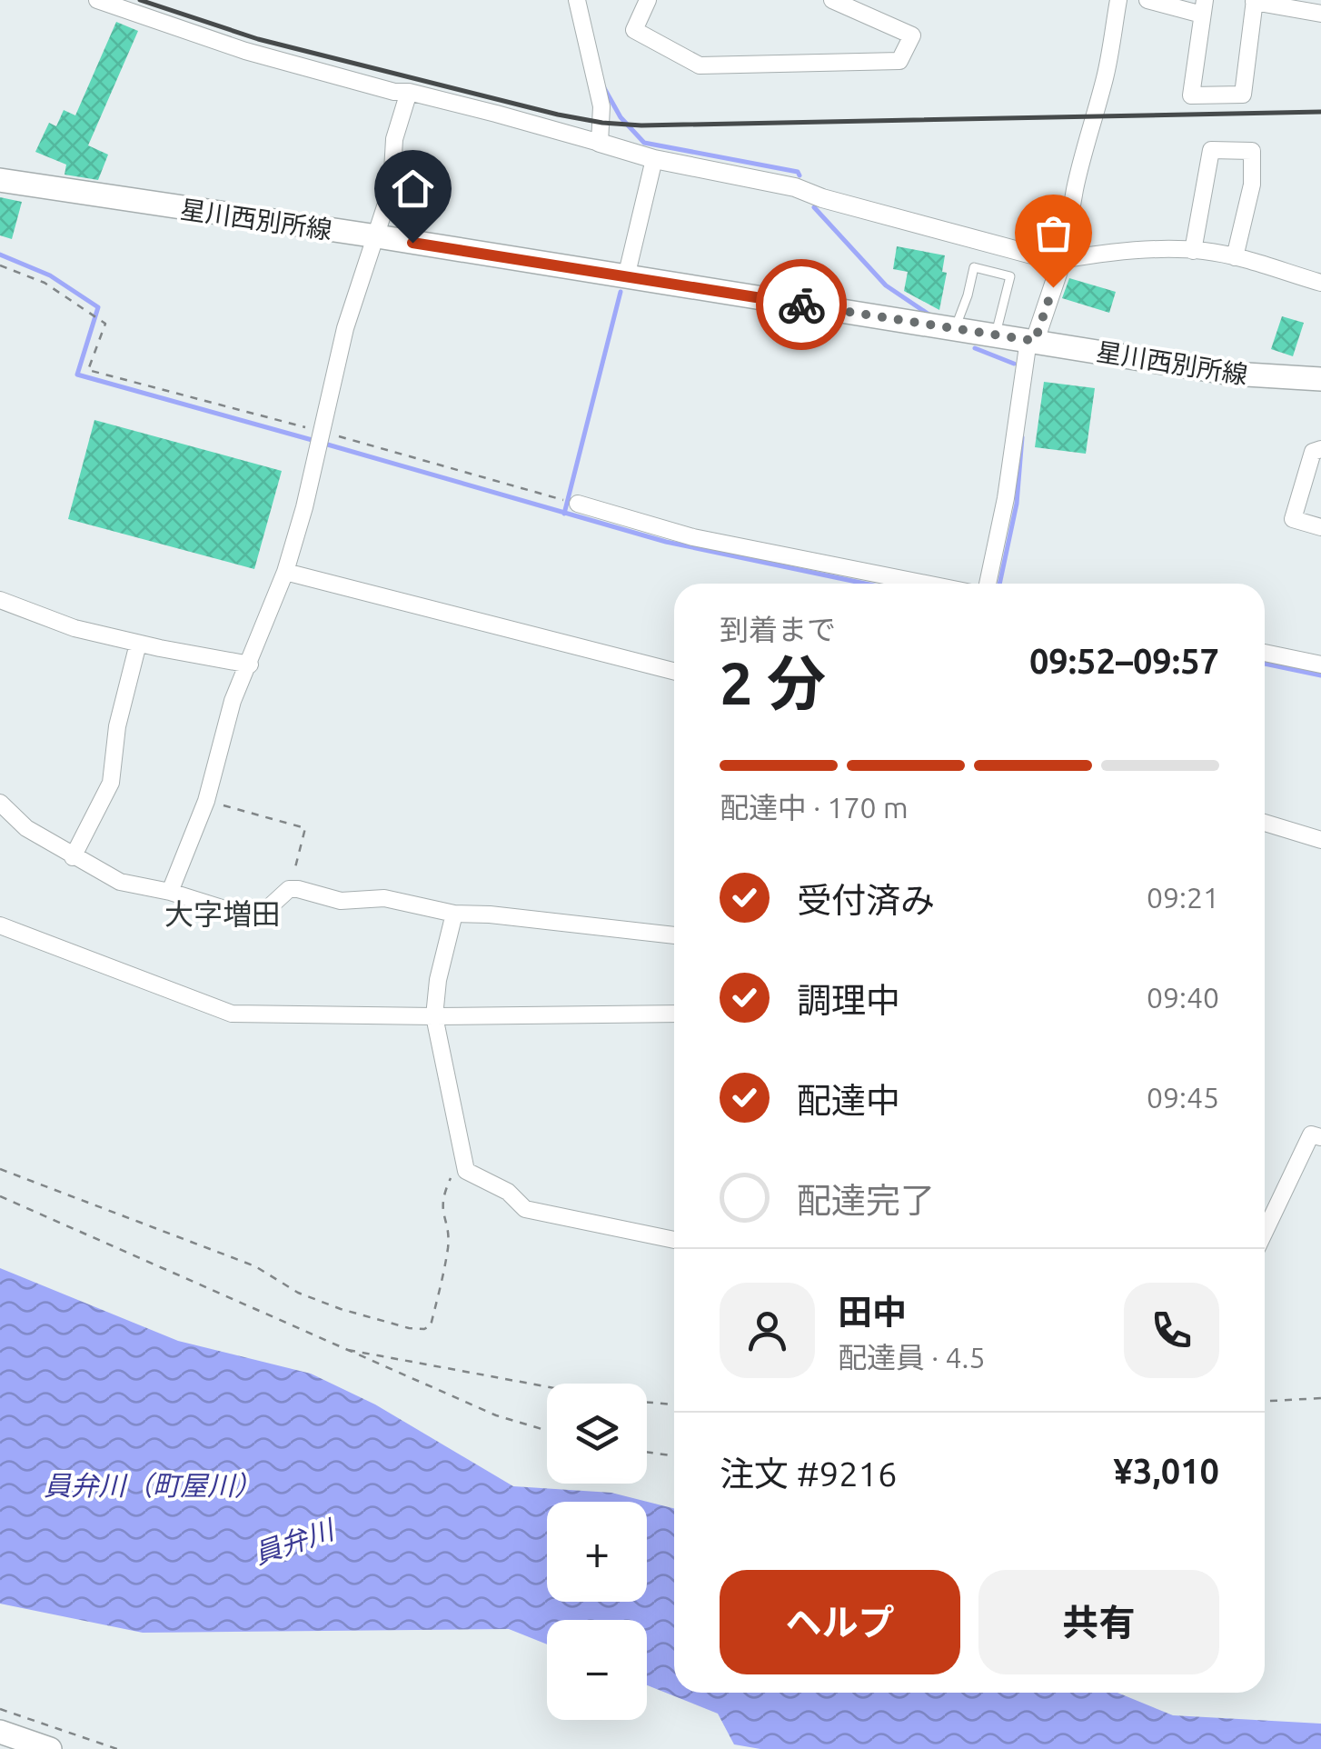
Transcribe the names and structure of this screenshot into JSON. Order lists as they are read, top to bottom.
{
  "streets": {
    "main road": ["星川西別所線"]
  },
  "districts": ["大字増田"],
  "water": ["員弁川（町屋川）", "員弁川"],
  "page": {
    "heading": ["2 分", "到着まで", "09:52–09:57"],
    "panel": [
      "田中",
      "配達員 · 4.5",
      "注文 #9216",
      "¥3,010"
    ],
    "bar": "配達中 · 170 m",
    "list": [
      ["受付済み", "09:21"],
      ["調理中", "09:40"],
      ["配達中", "09:45"],
      "配達完了"
    ],
    "map_buttons": ["+", "−"],
    "buttons": ["ヘルプ", "共有"]
  }
}
